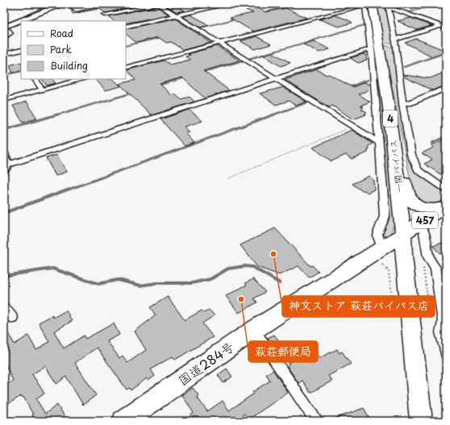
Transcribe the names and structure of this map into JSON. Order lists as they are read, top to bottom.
{
  "streets": {
    "highway": [
      "4",
      "一関バイパス",
      "457",
      "国道284号"
    ]
  },
  "crossings": [
    ["一関バイパス", "457"],
    ["一関バイパス", "国道284号"],
    ["457", "国道284号"]
  ],
  "places": ["神文ストア 萩荘バイパス店", "萩荘郵便局"],
  "legend": ["Road", "Park", "Building"]
}
